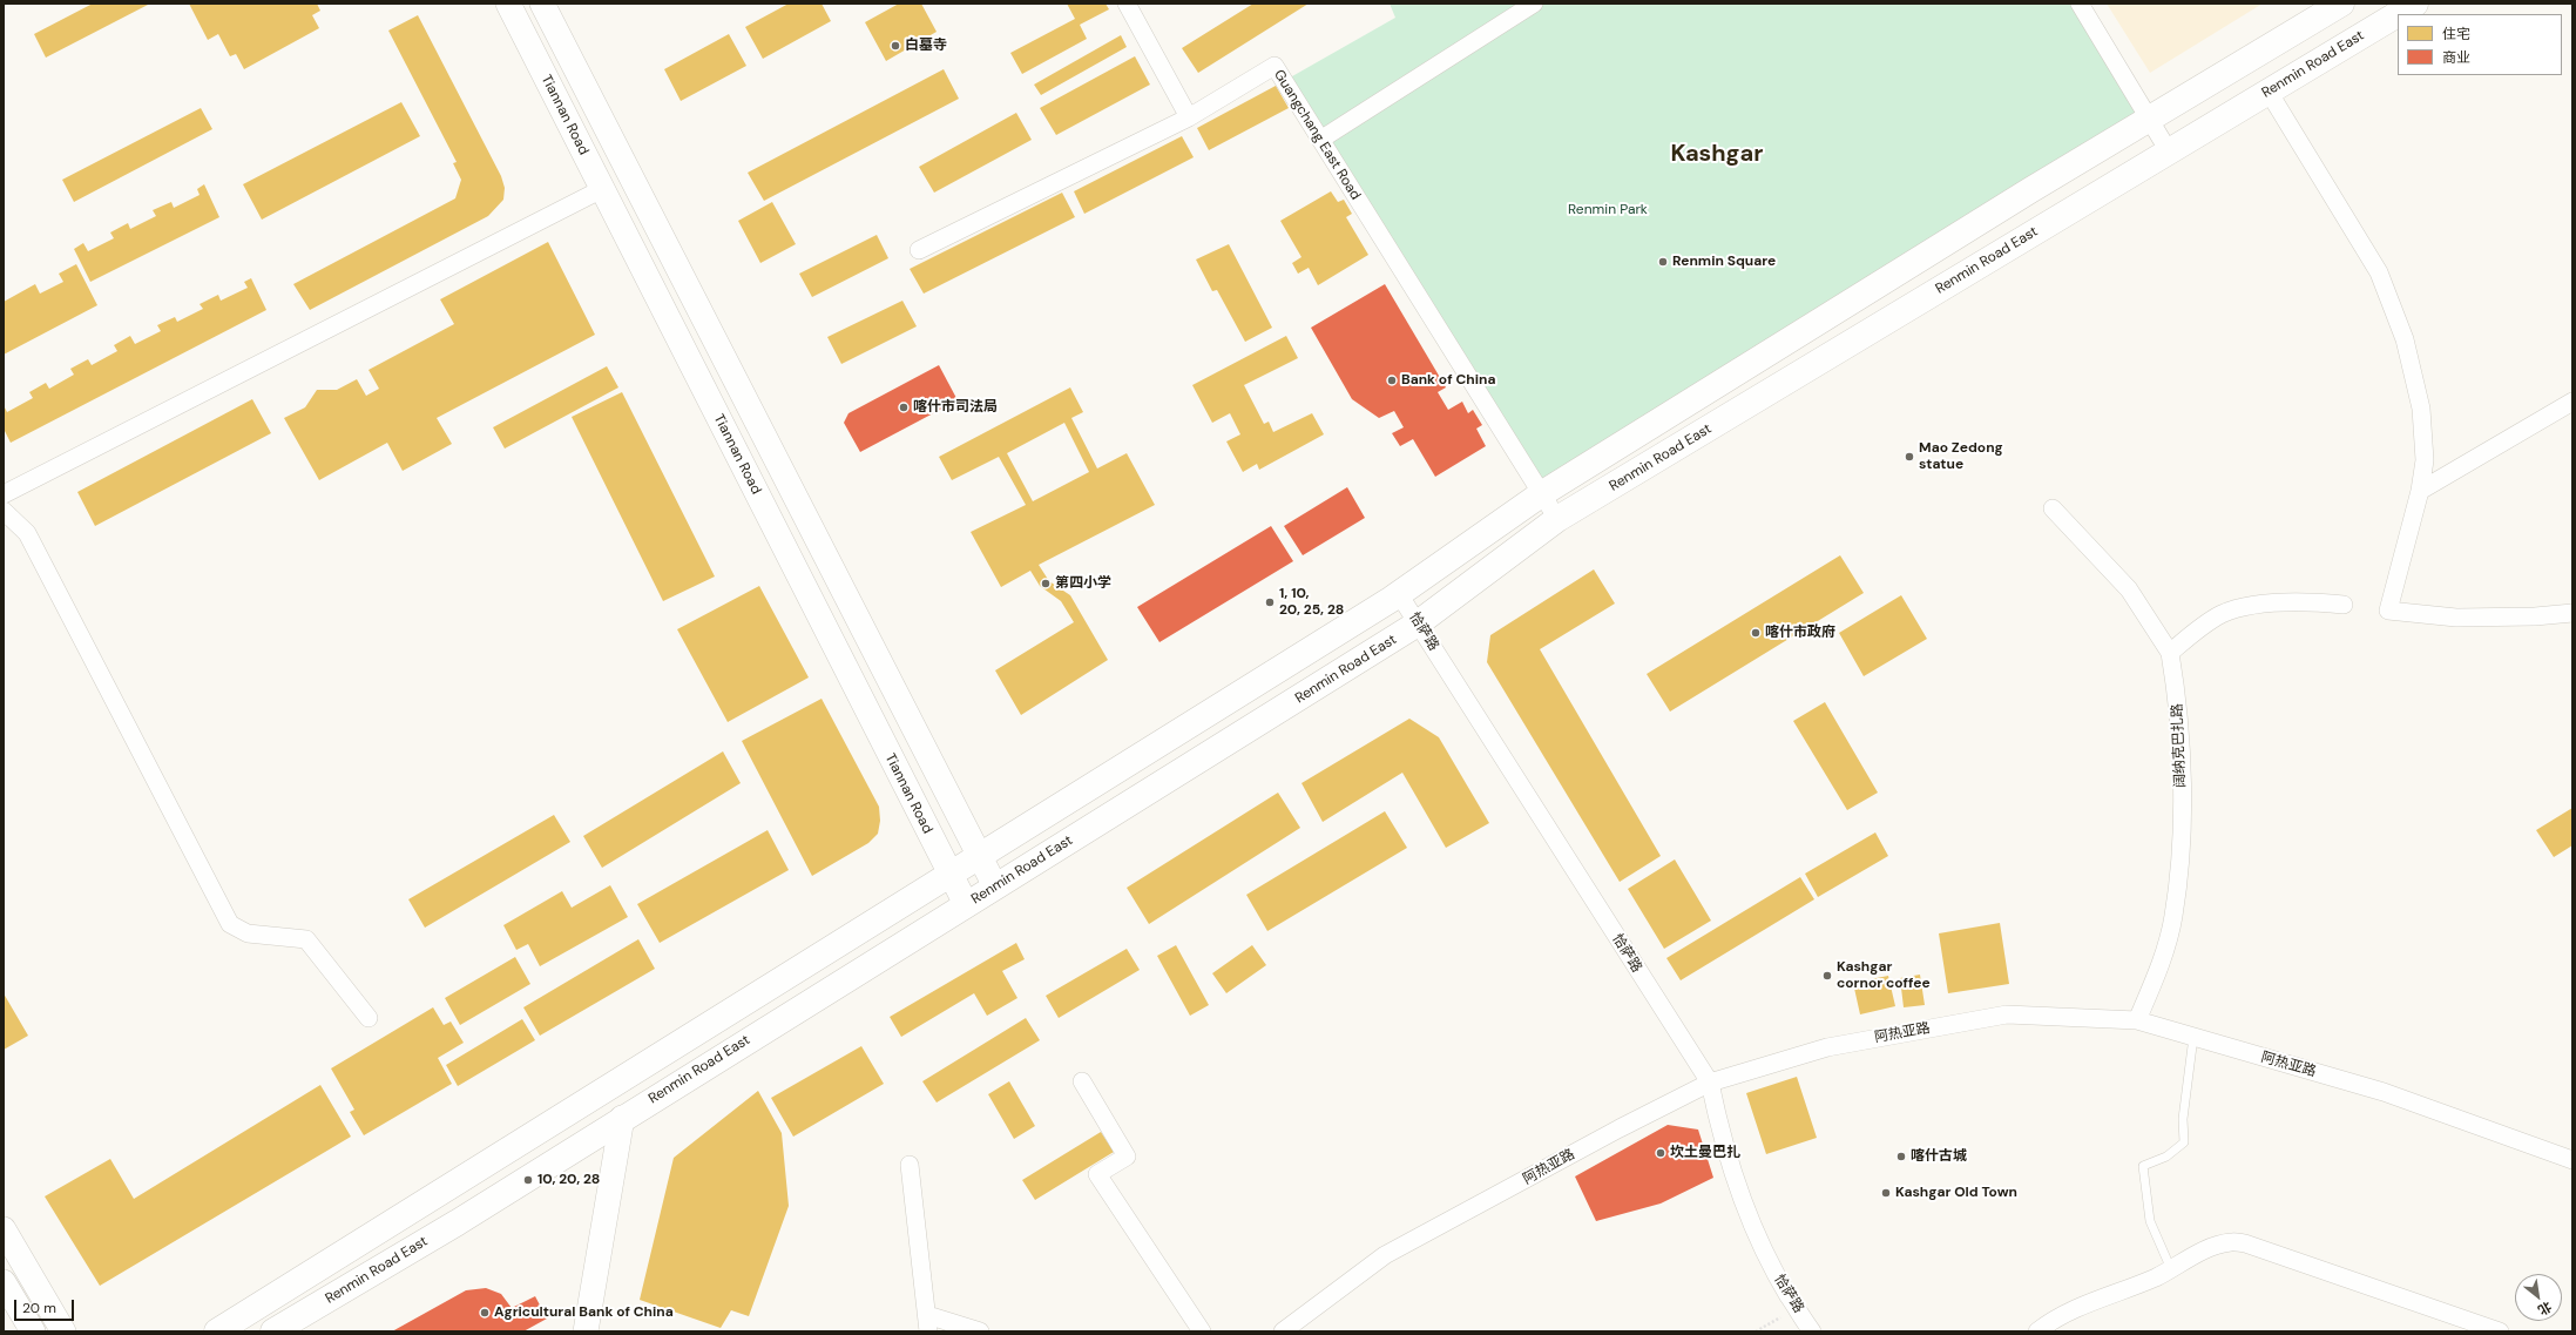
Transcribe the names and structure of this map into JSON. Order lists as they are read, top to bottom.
{
  "streets": {
    "main road": ["Renmin Road East"],
    "street": [
      "Tiannan Road",
      "Guangchang East Road",
      "恰萨路",
      "阔纳克巴扎路",
      "阿热亚路"
    ]
  },
  "crossings": [
    ["Renmin Road East", "Tiannan Road"],
    ["Renmin Road East", "Guangchang East Road"],
    ["Renmin Road East", "恰萨路"],
    ["恰萨路", "阿热亚路"],
    ["阔纳克巴扎路", "阿热亚路"]
  ],
  "districts": ["Kashgar"],
  "parks": ["Renmin Park"],
  "places": [
    "白墓寺",
    "Renmin Square",
    "Bank of China",
    "喀什市司法局",
    "Mao Zedong statue",
    "第四小学",
    "1, 10, 20, 25, 28",
    "喀什市政府",
    "Kashgar cornor coffee",
    "坎土曼巴扎",
    "喀什古城",
    "10, 20, 28",
    "Kashgar Old Town",
    "Agricultural Bank of China"
  ],
  "legend": ["住宅", "商业"],
  "scale_bar": "20 m",
  "north": "bottom right"
}
